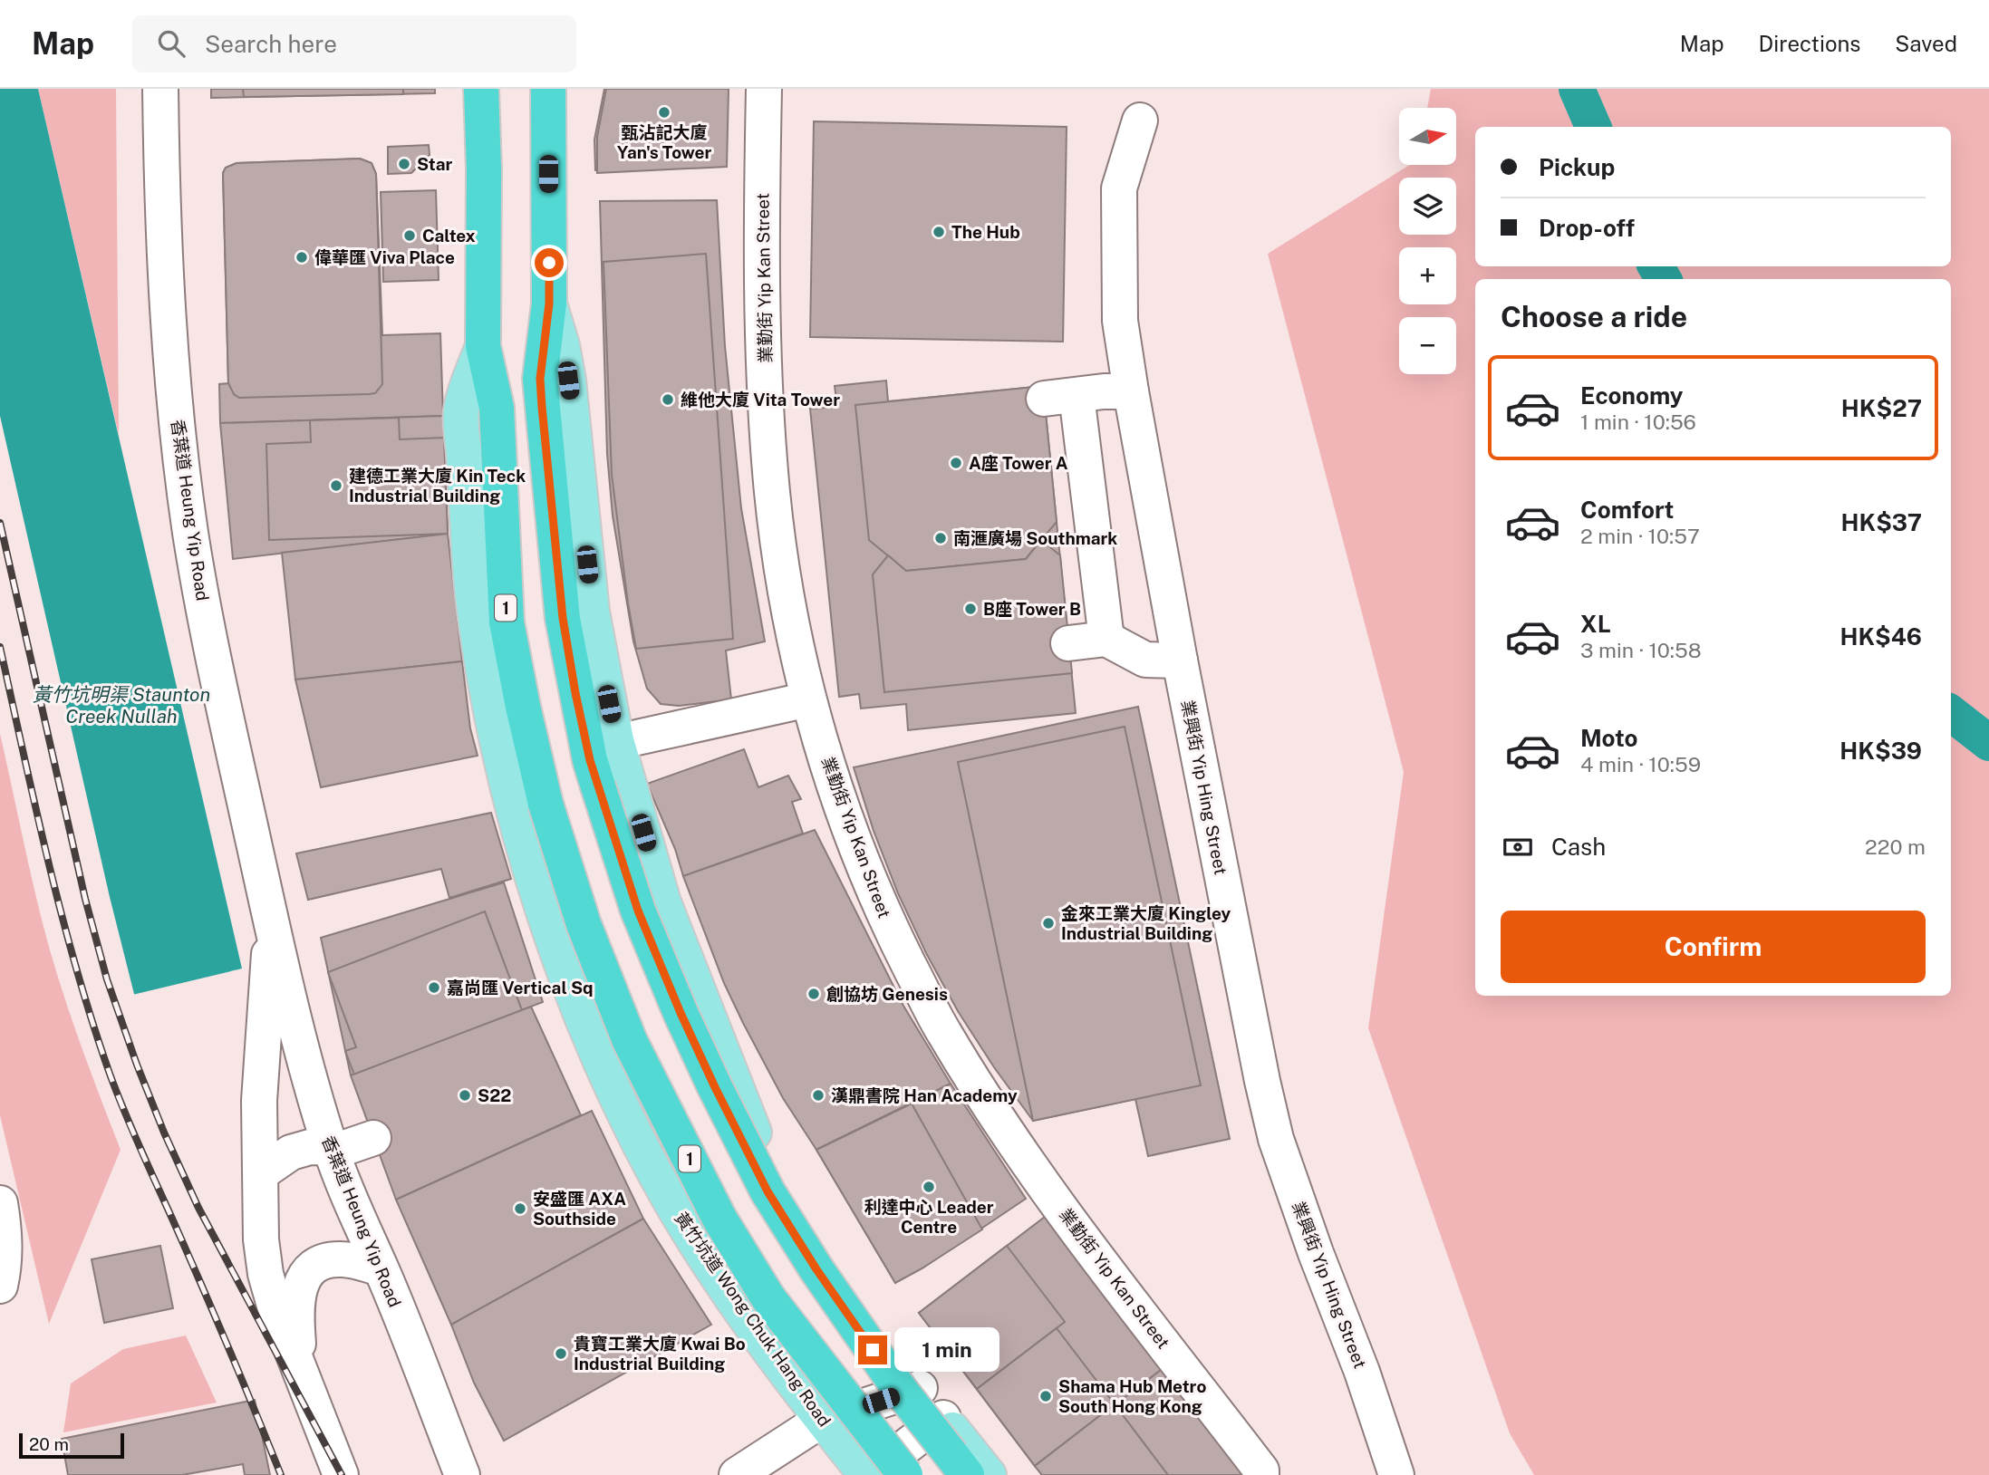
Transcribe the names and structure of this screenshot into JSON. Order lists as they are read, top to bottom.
{
  "streets": {
    "highway": ["1", "黃竹坑道 Wong Chuk Hang Road"],
    "street": ["業勤街 Yip Kan Street", "香葉道 Heung Yip Road", "業興街 Yip Hing Street"]
  },
  "crossings": [
    ["1", "黃竹坑道 Wong Chuk Hang Road"]
  ],
  "water": ["黃竹坑明渠 Staunton Creek Nullah"],
  "places": [
    "甄沾記大廈 Yan's Tower",
    "Star",
    "The Hub",
    "Caltex",
    "偉華匯 Viva Place",
    "維他大廈 Vita Tower",
    "A座 Tower A",
    "建德工業大廈 Kin Teck Industrial Building",
    "南滙廣場 Southmark",
    "B座 Tower B",
    "金來工業大廈 Kingley Industrial Building",
    "嘉尚匯 Vertical Sq",
    "創協坊 Genesis",
    "S22",
    "漢鼎書院 Han Academy",
    "利達中心 Leader Centre",
    "安盛匯 AXA Southside",
    "貴寶工業大廈 Kwai Bo Industrial Building",
    "Shama Hub Metro South Hong Kong"
  ],
  "scale_bar": "20 m",
  "north": "right",
  "page": {
    "header": "Map",
    "search": "Search here",
    "nav": ["Map", "Directions", "Saved"],
    "map_buttons": ["+", "−"],
    "banner": ["Pickup", "Drop-off"],
    "heading": "Choose a ride",
    "list": [
      {
        "name": "Economy",
        "note": "1 min · 10:56",
        "value": "HK$27"
      },
      {
        "name": "Comfort",
        "note": "2 min · 10:57",
        "value": "HK$37"
      },
      {
        "name": "XL",
        "note": "3 min · 10:58",
        "value": "HK$46"
      },
      {
        "name": "Moto",
        "note": "4 min · 10:59",
        "value": "HK$39"
      }
    ],
    "pay": ["Cash", "220 m"],
    "buttons": "Confirm",
    "bubble": "1 min",
    "scale": "20 m"
  }
}
